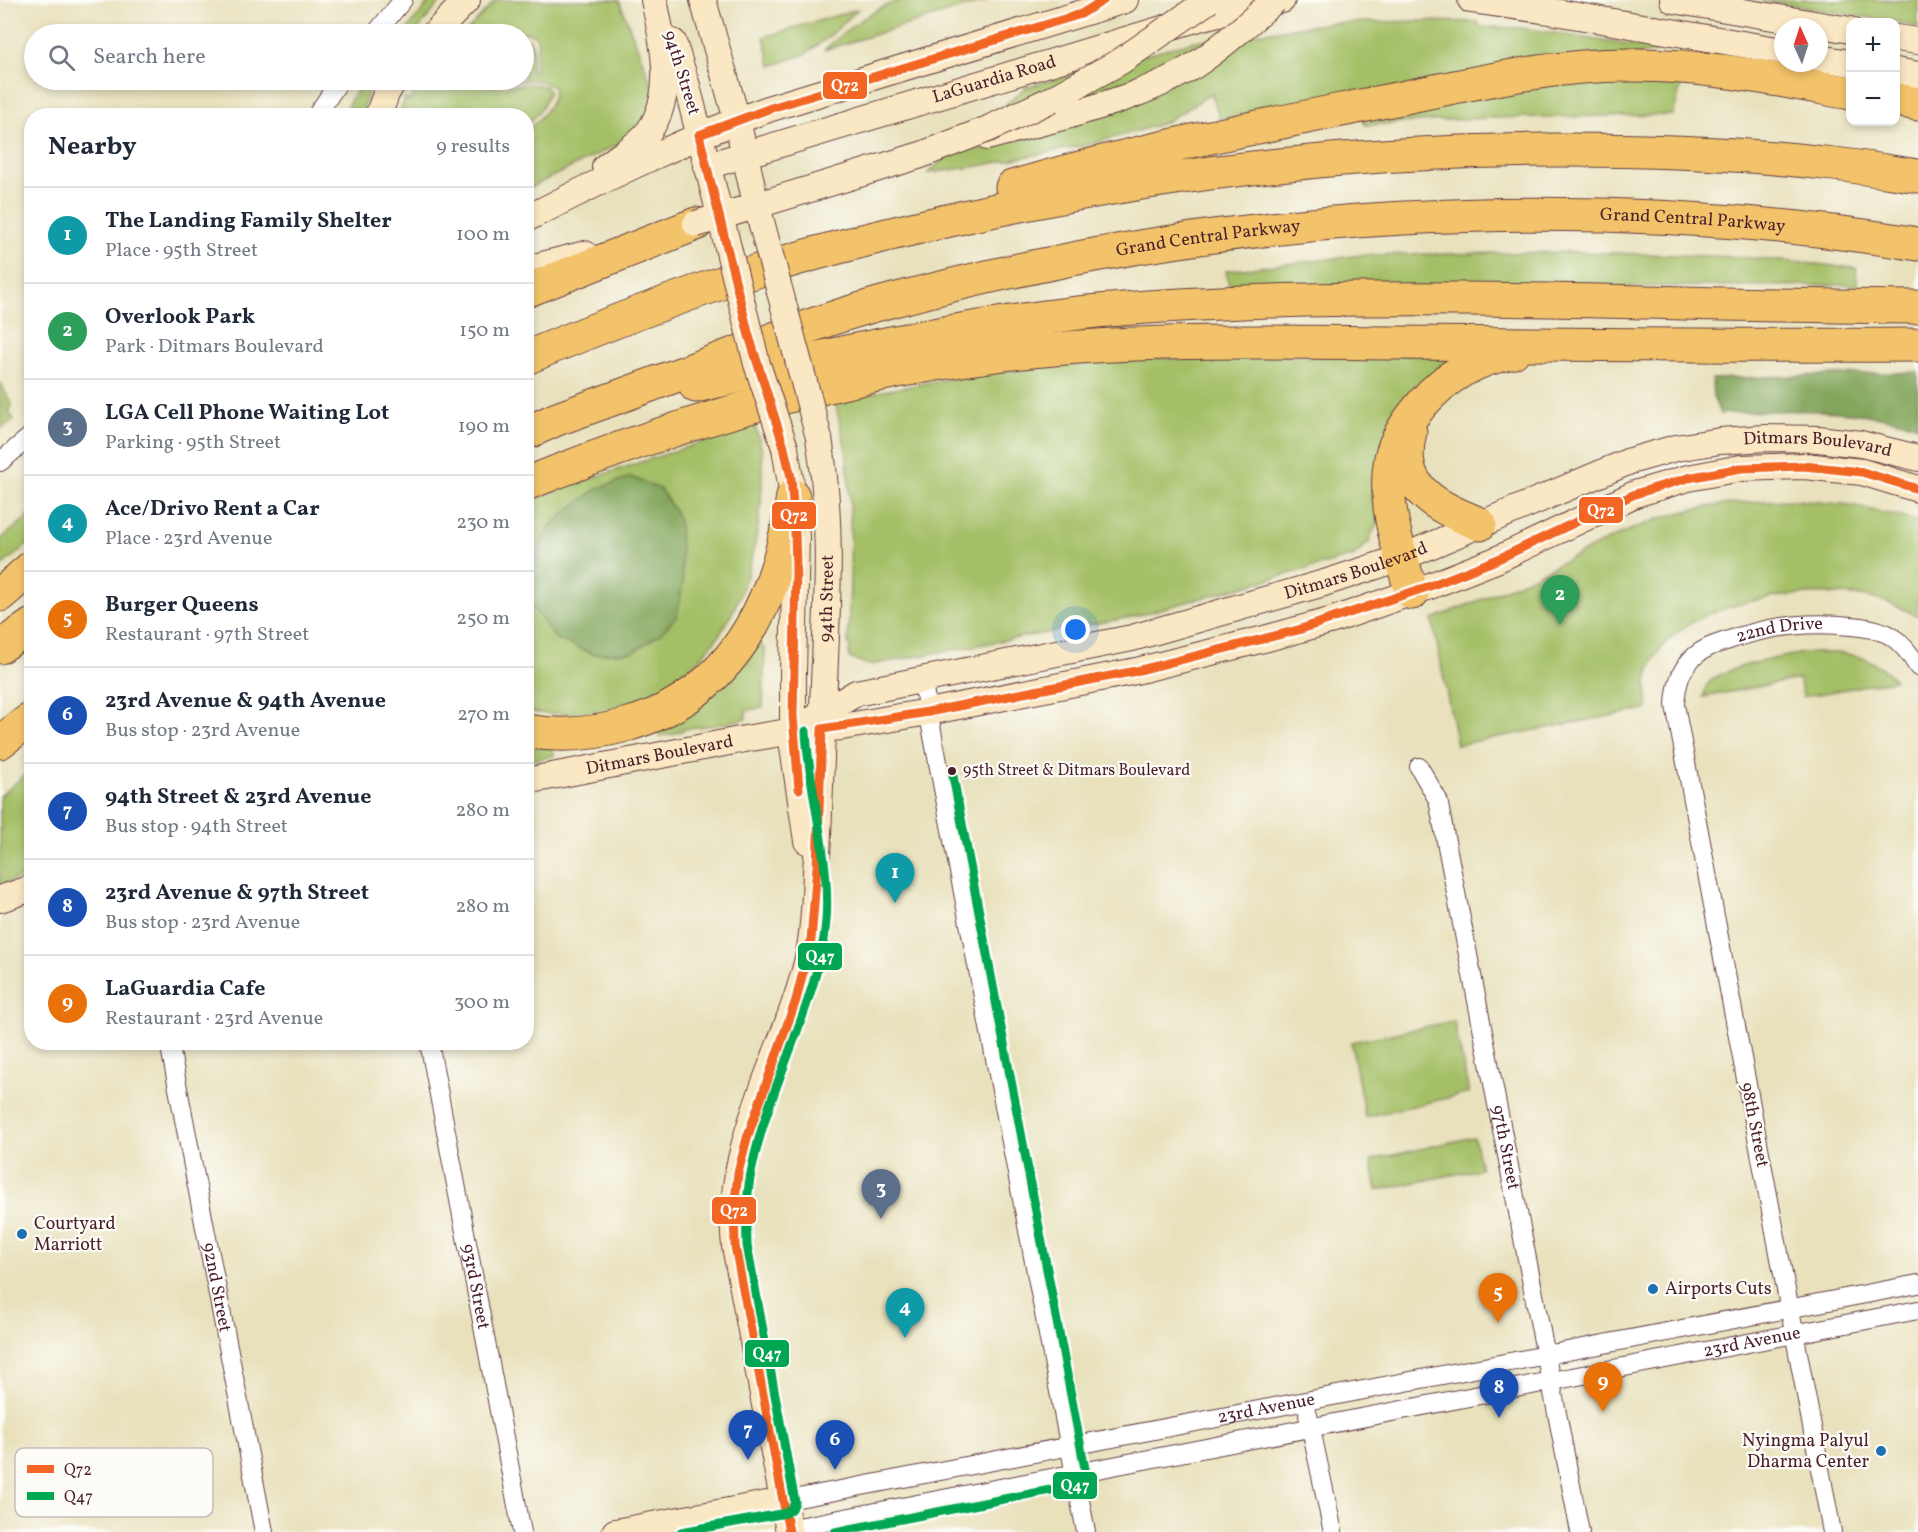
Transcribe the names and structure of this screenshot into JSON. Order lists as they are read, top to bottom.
{
  "streets": {
    "highway": ["Grand Central Parkway"],
    "street": [
      "94th Street",
      "LaGuardia Road",
      "Ditmars Boulevard",
      "22nd Drive",
      "98th Street",
      "97th Street",
      "92nd Street",
      "93rd Street",
      "23rd Avenue"
    ]
  },
  "crossings": [
    ["94th Street", "LaGuardia Road"],
    ["94th Street", "Ditmars Boulevard"],
    ["94th Street", "23rd Avenue"],
    ["22nd Drive", "98th Street"],
    ["98th Street", "23rd Avenue"],
    ["97th Street", "23rd Avenue"]
  ],
  "places": [
    "95th Street & Ditmars Boulevard",
    "Courtyard Marriott",
    "Airports Cuts",
    "Nyingma Palyul Dharma Center"
  ],
  "lines": ["transit line Q72", "transit line Q47"],
  "legend": ["Q72", "Q47"],
  "north": "top",
  "page": {
    "map_buttons": ["+", "−"],
    "search": "Search here",
    "heading": ["Nearby", "9 results"],
    "list": [
      {
        "mark": "1",
        "name": "The Landing Family Shelter",
        "note": "Place · 95th Street",
        "value": "100 m"
      },
      {
        "mark": "2",
        "name": "Overlook Park",
        "note": "Park · Ditmars Boulevard",
        "value": "150 m"
      },
      {
        "mark": "3",
        "name": "LGA Cell Phone Waiting Lot",
        "note": "Parking · 95th Street",
        "value": "190 m"
      },
      {
        "mark": "4",
        "name": "Ace/Drivo Rent a Car",
        "note": "Place · 23rd Avenue",
        "value": "230 m"
      },
      {
        "mark": "5",
        "name": "Burger Queens",
        "note": "Restaurant · 97th Street",
        "value": "250 m"
      },
      {
        "mark": "6",
        "name": "23rd Avenue & 94th Avenue",
        "note": "Bus stop · 23rd Avenue",
        "value": "270 m"
      },
      {
        "mark": "7",
        "name": "94th Street & 23rd Avenue",
        "note": "Bus stop · 94th Street",
        "value": "280 m"
      },
      {
        "mark": "8",
        "name": "23rd Avenue & 97th Street",
        "note": "Bus stop · 23rd Avenue",
        "value": "280 m"
      },
      {
        "mark": "9",
        "name": "LaGuardia Cafe",
        "note": "Restaurant · 23rd Avenue",
        "value": "300 m"
      }
    ],
    "pins": [
      "2",
      "1",
      "3",
      "5",
      "4",
      "9",
      "8",
      "7",
      "6"
    ]
  }
}
